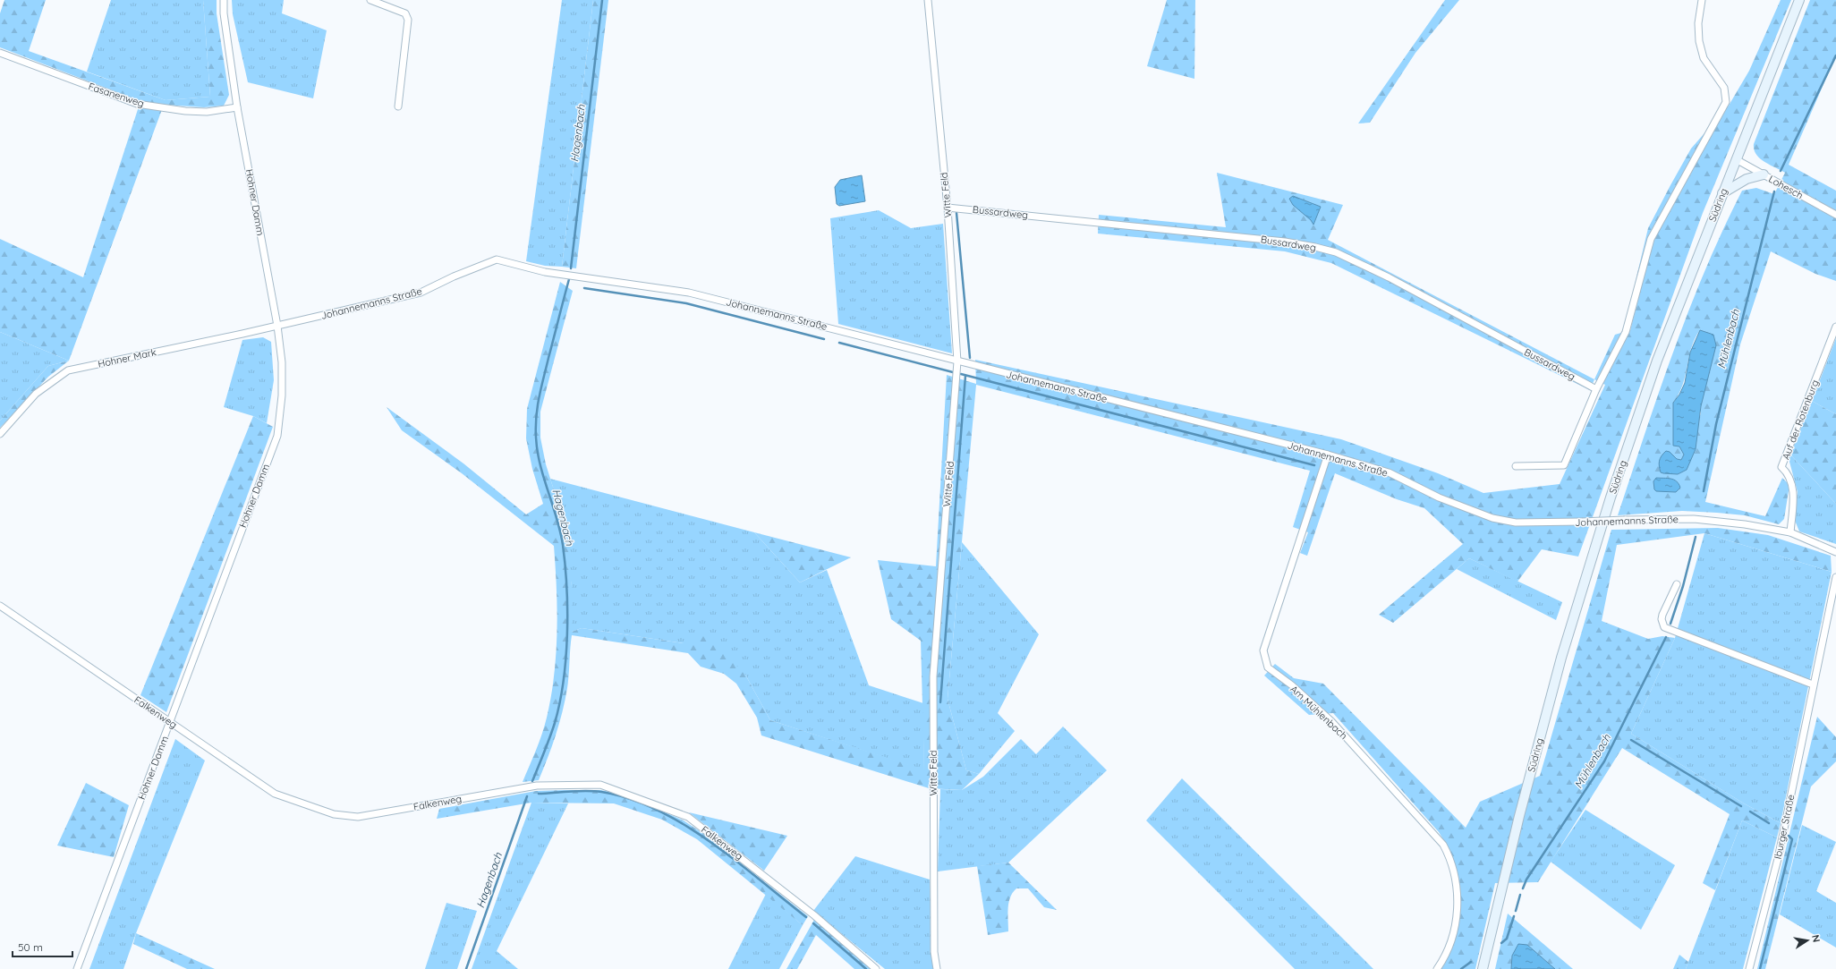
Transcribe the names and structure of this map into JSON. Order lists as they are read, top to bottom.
{
  "streets": {
    "main road": ["Südring"],
    "street": [
      "Fasanenweg",
      "Lohesch",
      "Witte Feld",
      "Hohner Damm",
      "Bussardweg",
      "Johannemanns Straße",
      "Hohner Mark",
      "Auf der Rotenburg",
      "Falkenweg",
      "Am Mühlenbach",
      "Iburger Straße"
    ]
  },
  "crossings": [
    ["Fasanenweg", "Hohner Damm"],
    ["Lohesch", "Südring"],
    ["Witte Feld", "Bussardweg"],
    ["Witte Feld", "Johannemanns Straße"],
    ["Hohner Damm", "Johannemanns Straße"],
    ["Hohner Damm", "Hohner Mark"],
    ["Hohner Damm", "Falkenweg"],
    ["Johannemanns Straße", "Hohner Mark"],
    ["Johannemanns Straße", "Auf der Rotenburg"],
    ["Johannemanns Straße", "Am Mühlenbach"]
  ],
  "water": ["Hagenbach", "Mühlenbach"],
  "scale_bar": "50 m",
  "north": "right"
}
